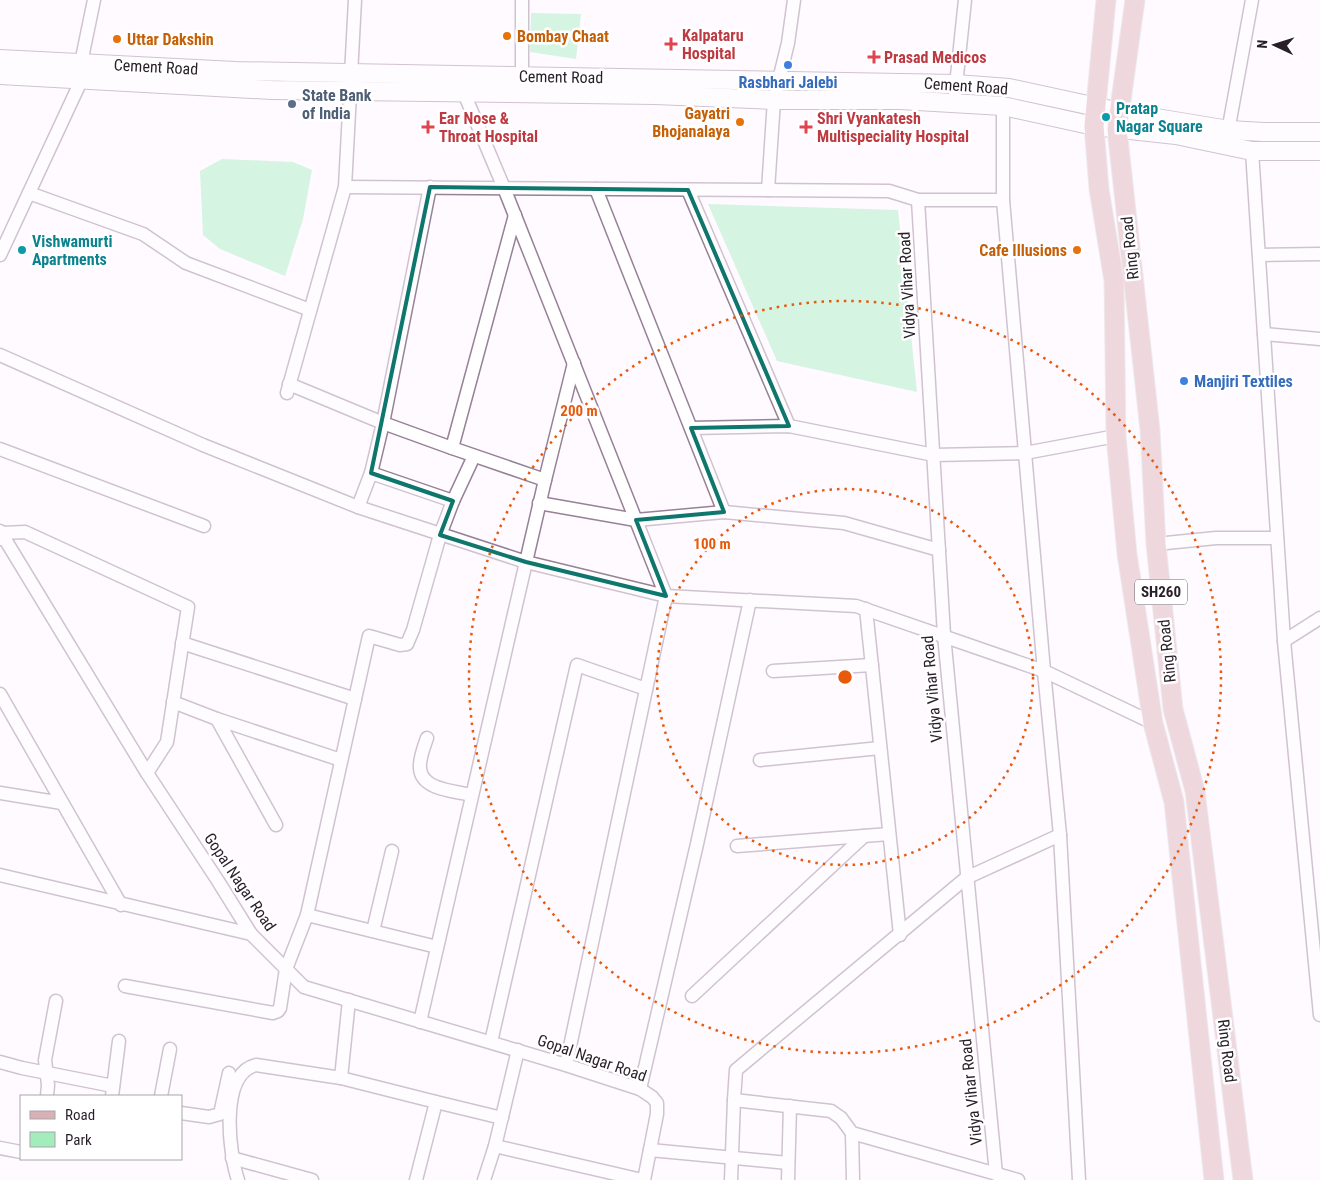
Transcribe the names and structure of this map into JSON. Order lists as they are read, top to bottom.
{
  "streets": {
    "main road": ["Cement Road", "Ring Road", "SH260"],
    "street": ["Vidya Vihar Road", "Gopal Nagar Road"]
  },
  "crossings": [
    ["Cement Road", "Ring Road"]
  ],
  "places": {
    "other": [
      "Bombay Chaat",
      "Uttar Dakshin",
      "Rasbhari Jalebi",
      "State Bank of India",
      "Pratap Nagar Square",
      "Gayatri Bhojanalaya",
      "Vishwamurti Apartments",
      "Cafe Illusions",
      "Manjiri Textiles"
    ],
    "health": [
      "Kalpataru Hospital",
      "Prasad Medicos",
      "Ear Nose & Throat Hospital",
      "Shri Vyankatesh Multispeciality Hospital"
    ]
  },
  "legend": ["Road", "Park"],
  "north": "left",
  "rings": ["200 m", "100 m"]
}
